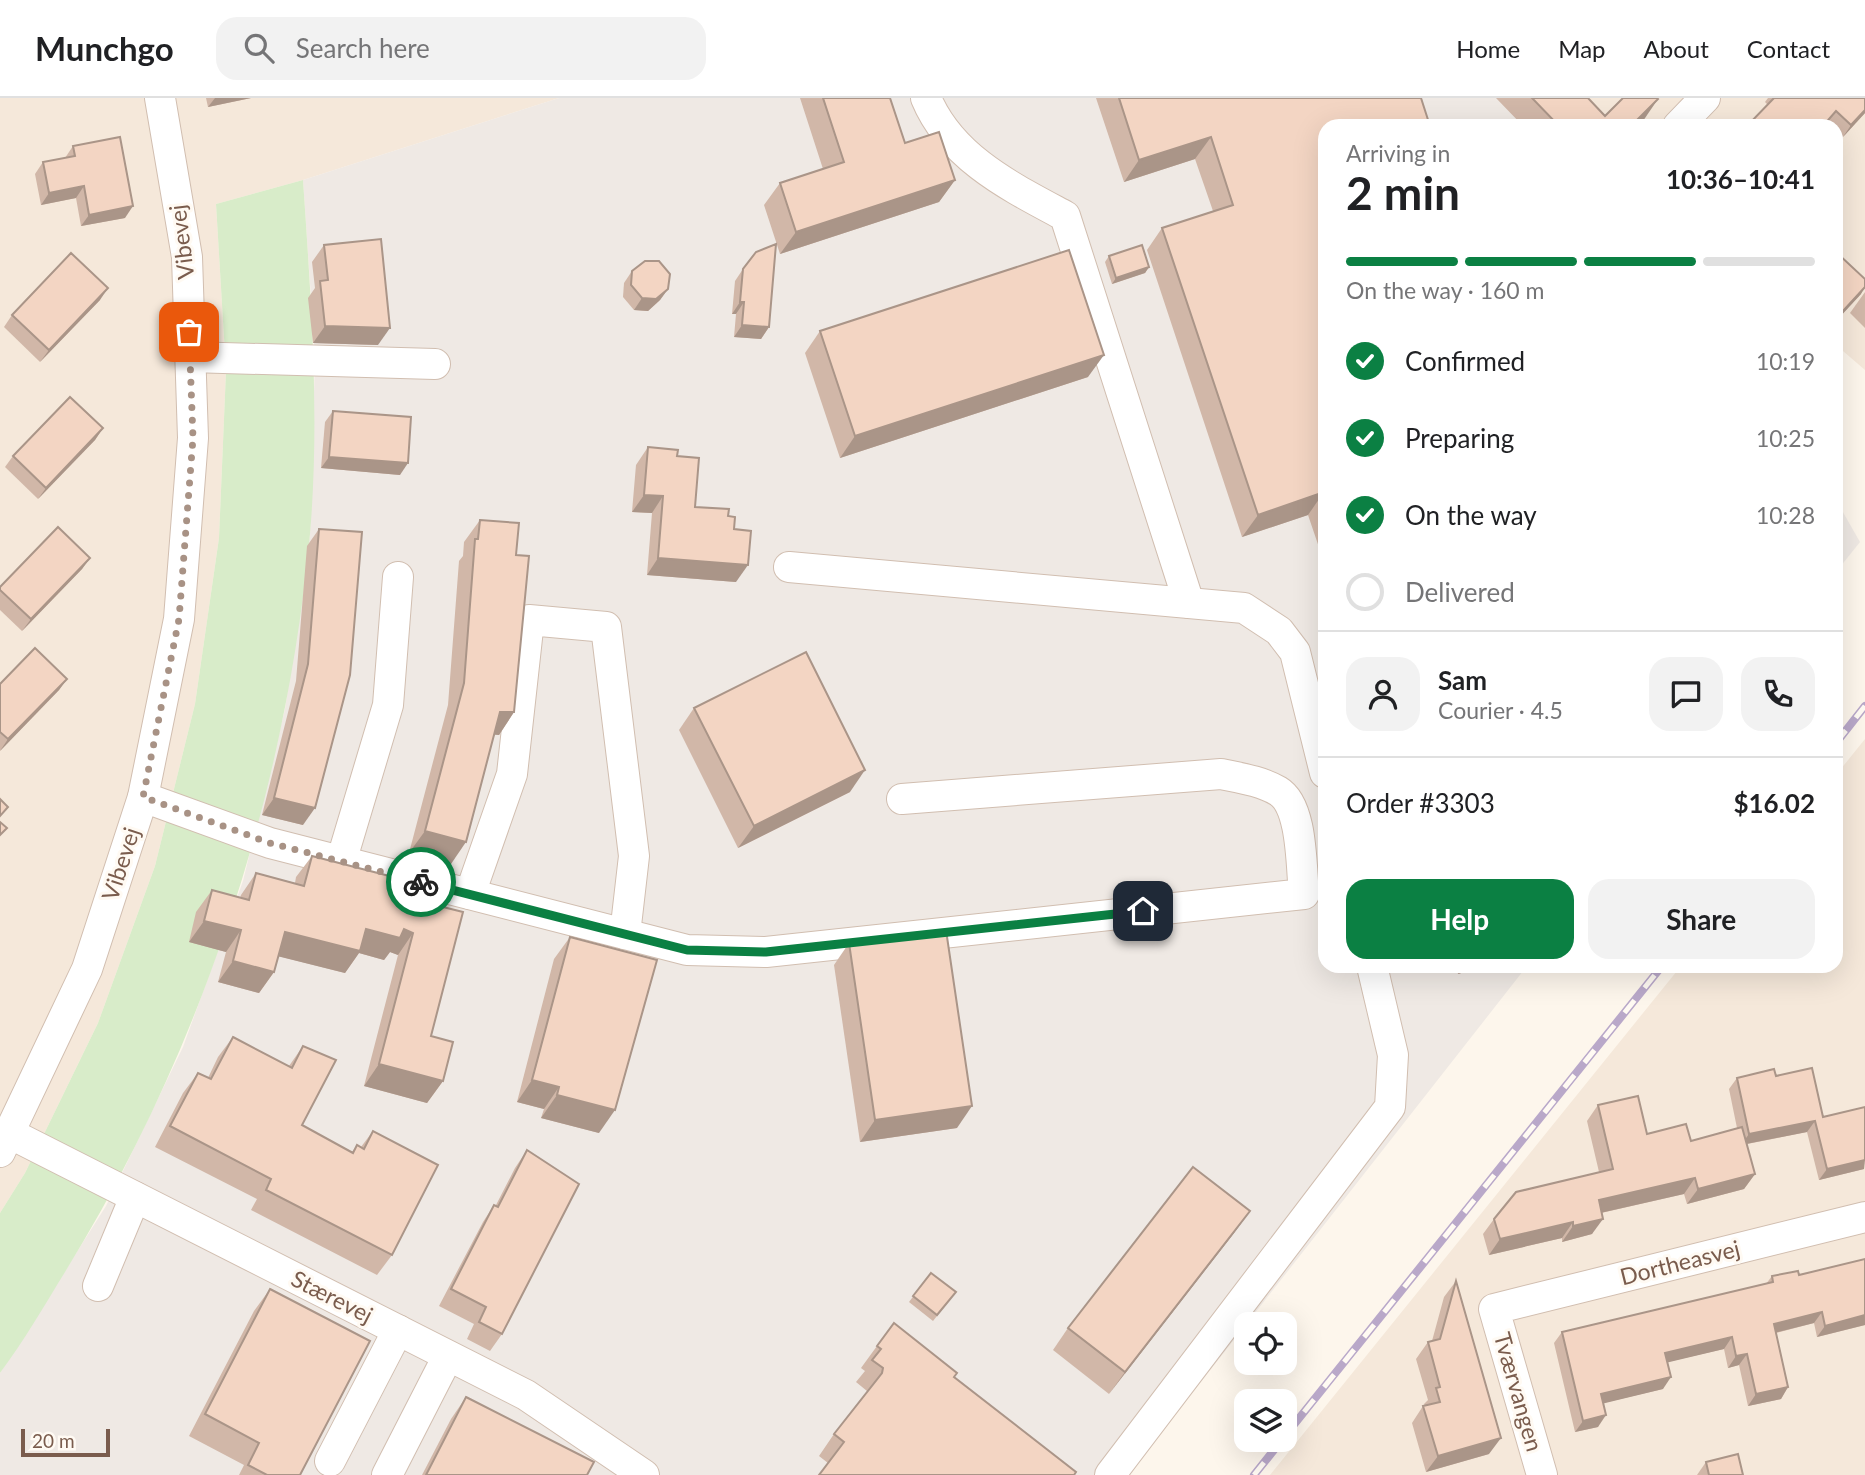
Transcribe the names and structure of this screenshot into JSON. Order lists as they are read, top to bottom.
{
  "streets": {
    "street": [
      "Vibevej",
      "Dortheasvej",
      "Stærevej",
      "Tværvangen"
    ]
  },
  "crossings": [
    ["Vibevej", "Stærevej"],
    ["Dortheasvej", "Tværvangen"]
  ],
  "scale_bar": "20 m",
  "page": {
    "header": "Munchgo",
    "search": "Search here",
    "nav": [
      "Home",
      "Map",
      "About",
      "Contact"
    ],
    "heading": ["2 min", "Arriving in", "10:36–10:41"],
    "panel": [
      "Sam",
      "Courier · 4.5",
      "Order #3303",
      "$16.02"
    ],
    "bar": "On the way · 160 m",
    "list": [
      ["Confirmed", "10:19"],
      ["Preparing", "10:25"],
      ["On the way", "10:28"],
      "Delivered"
    ],
    "buttons": ["Help", "Share"],
    "scale": "20 m"
  }
}
